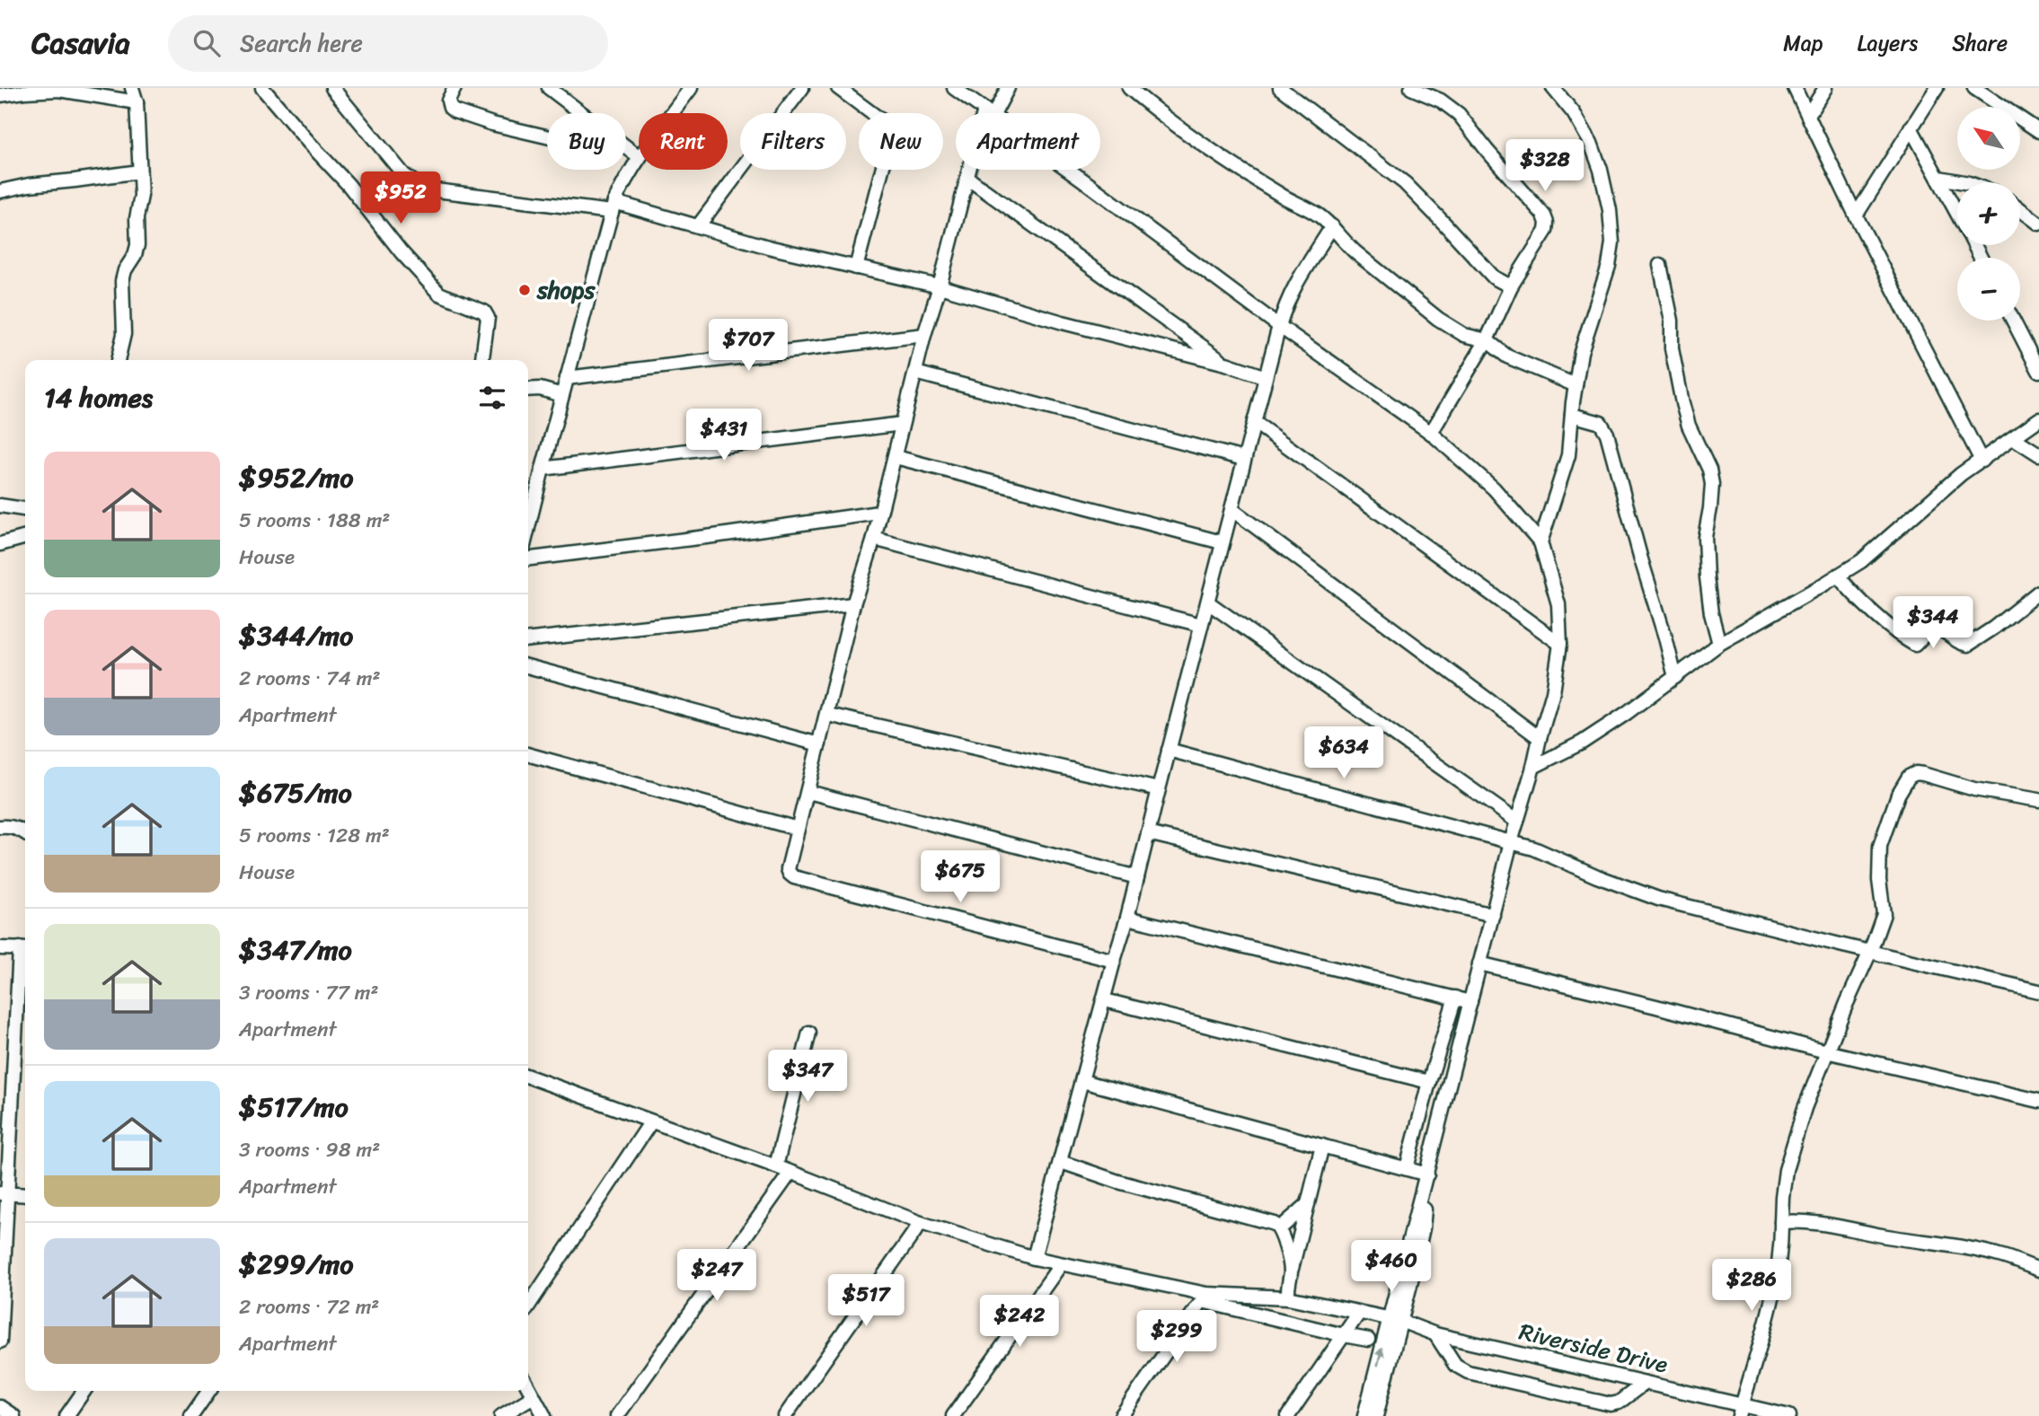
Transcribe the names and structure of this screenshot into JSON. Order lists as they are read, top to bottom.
{
  "streets": {
    "street": ["Riverside Drive"]
  },
  "places": ["shops"],
  "north": "top left",
  "page": {
    "header": "Casavia",
    "search": "Search here",
    "nav": ["Map", "Layers", "Share"],
    "map_buttons": ["+", "−"],
    "chip": [
      "Buy",
      "Rent",
      "Filters",
      "New",
      "Apartment"
    ],
    "price": [
      "$328",
      "$952",
      "$707",
      "$431",
      "$344",
      "$634",
      "$675",
      "$347",
      "$460",
      "$247",
      "$286",
      "$517",
      "$242",
      "$299"
    ],
    "heading": "14 homes",
    "list": [
      {
        "name": "$952/mo",
        "note": "5 rooms · 188 m² · House"
      },
      {
        "name": "$344/mo",
        "note": "2 rooms · 74 m² · Apartment"
      },
      {
        "name": "$675/mo",
        "note": "5 rooms · 128 m² · House"
      },
      {
        "name": "$347/mo",
        "note": "3 rooms · 77 m² · Apartment"
      },
      {
        "name": "$517/mo",
        "note": "3 rooms · 98 m² · Apartment"
      },
      {
        "name": "$299/mo",
        "note": "2 rooms · 72 m² · Apartment"
      }
    ]
  }
}
